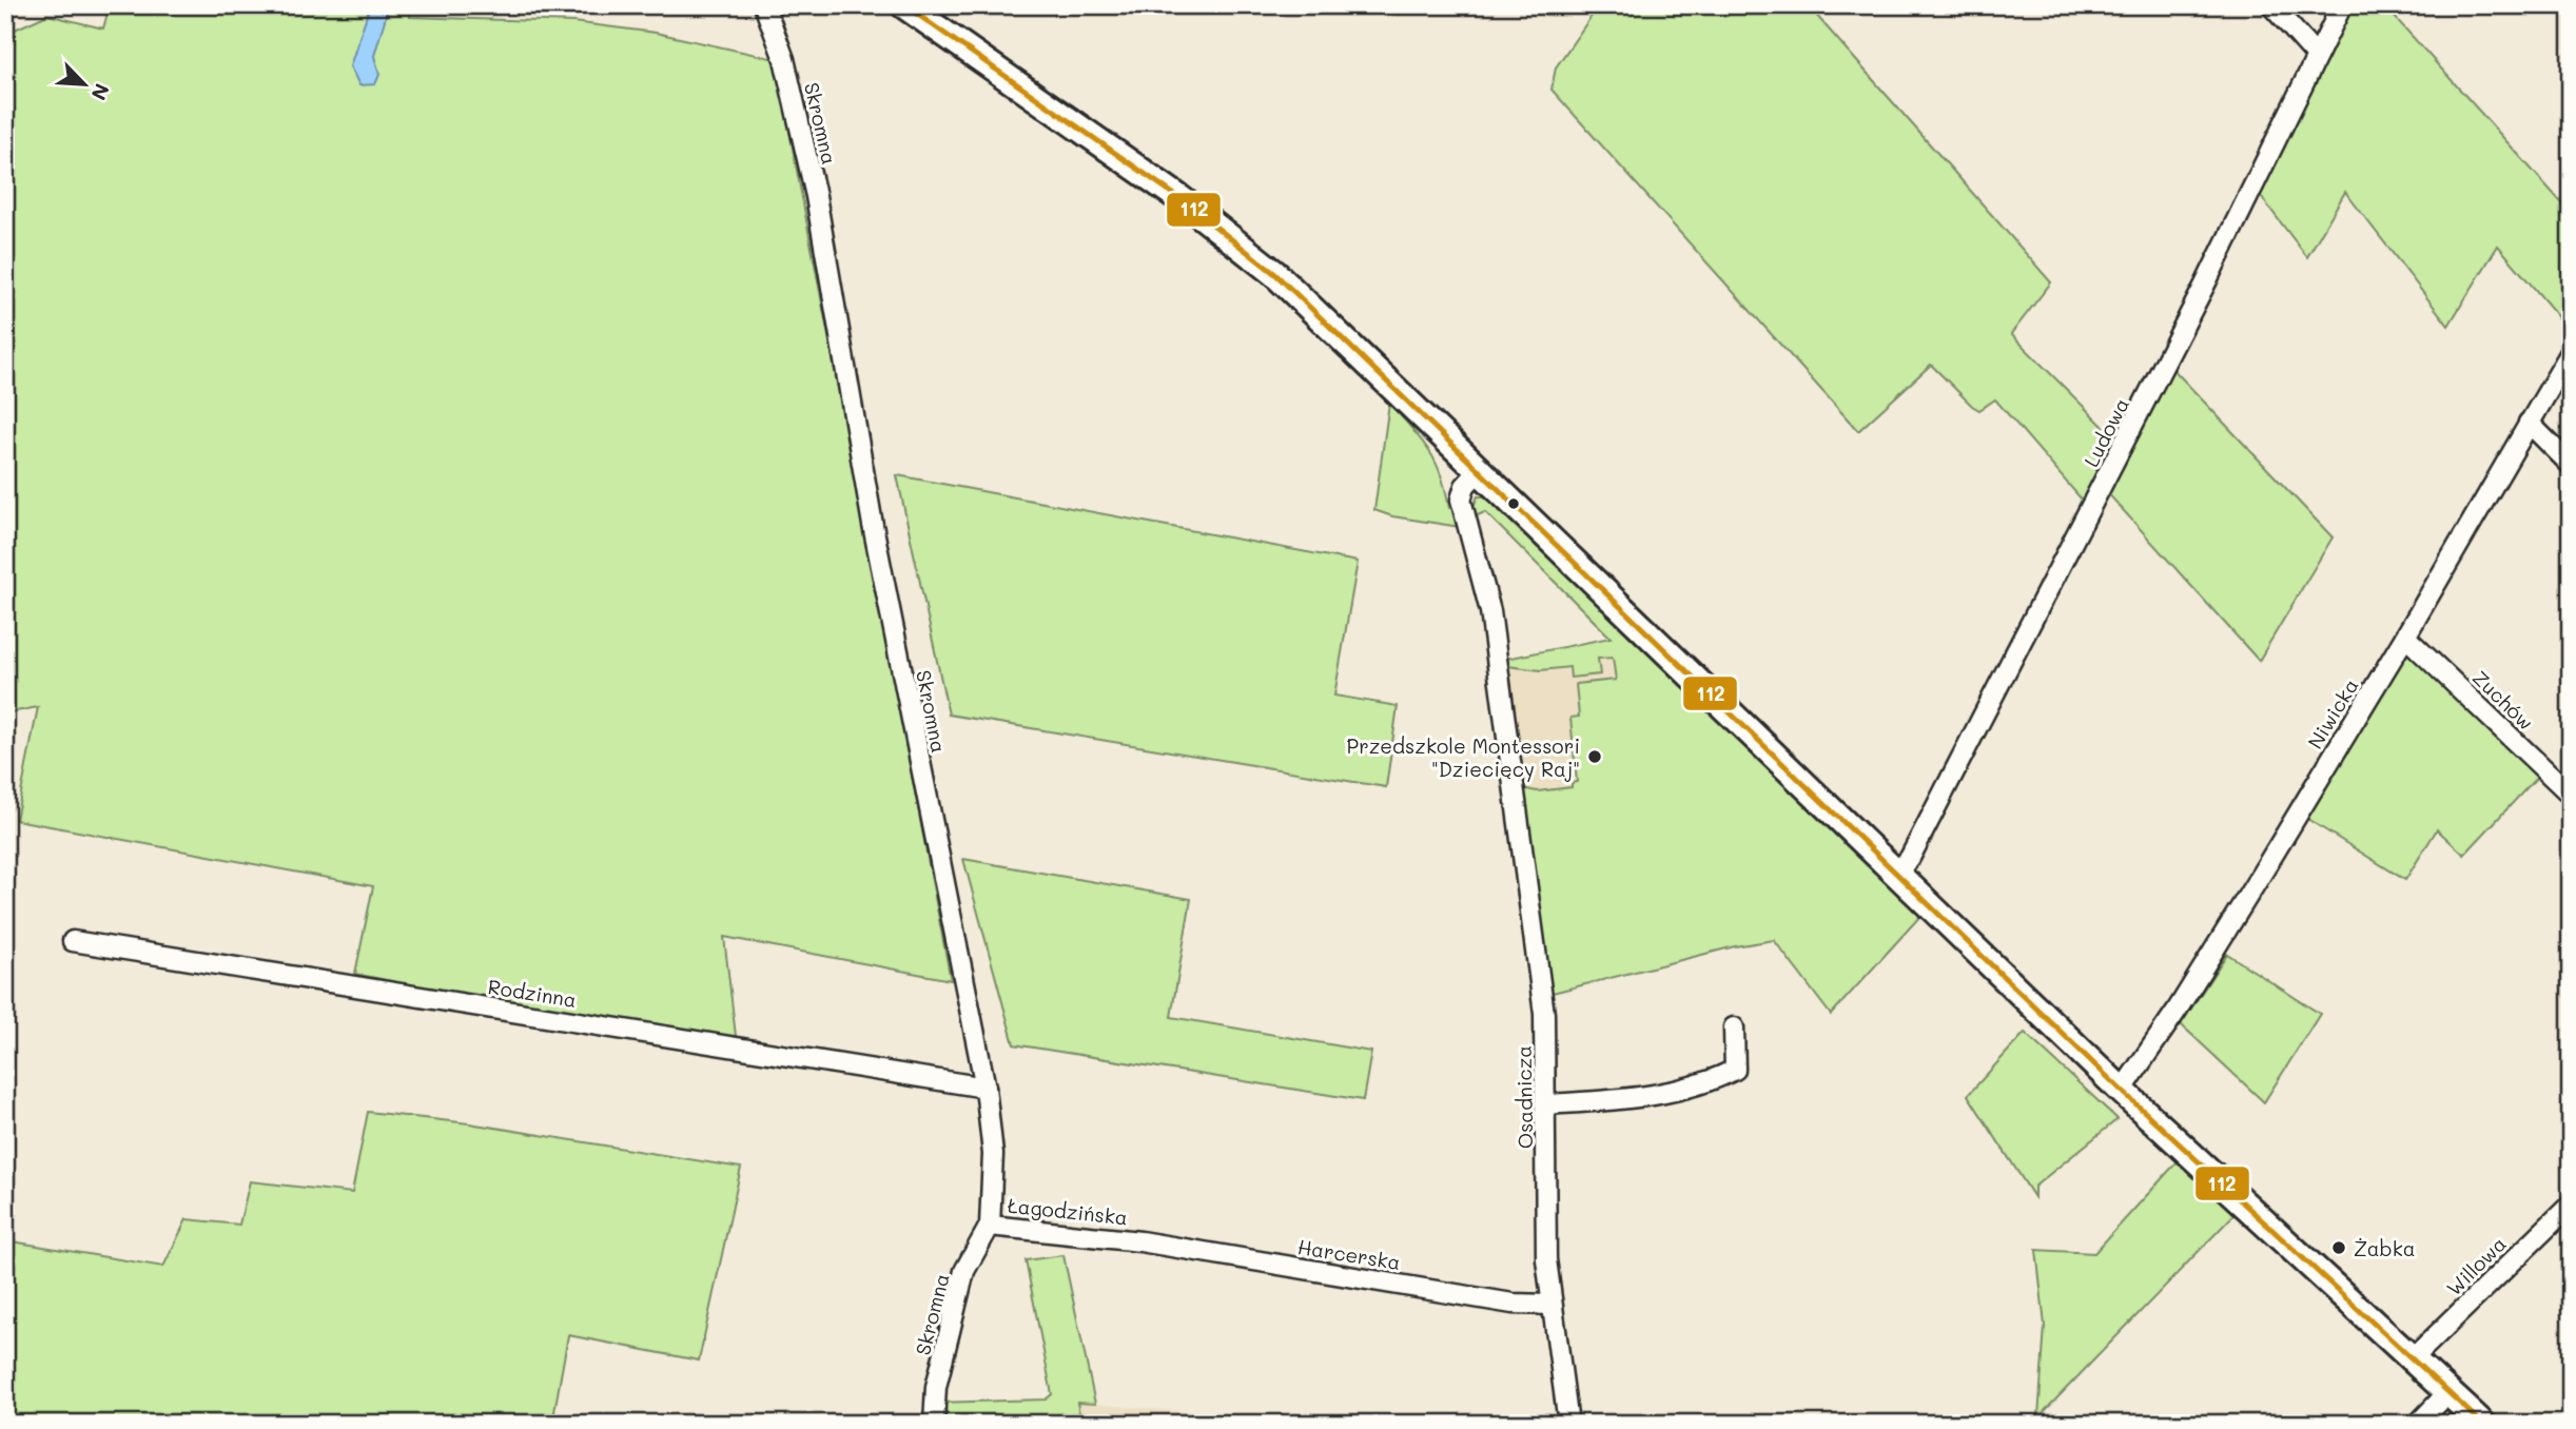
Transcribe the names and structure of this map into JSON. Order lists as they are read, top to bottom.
{
  "streets": {
    "street": [
      "Skromna",
      "Ludowa",
      "Zuchów",
      "Niwicka",
      "Rodzinna",
      "Osadnicza",
      "Łagodzińska",
      "Harcerska",
      "Willowa"
    ]
  },
  "crossings": [
    ["Skromna", "Rodzinna"],
    ["Skromna", "Łagodzińska"],
    ["Zuchów", "Niwicka"],
    ["Osadnicza", "Harcerska"],
    ["Łagodzińska", "Harcerska"]
  ],
  "places": ["Przedszkole Montessori \"Dziecięcy Raj\"", "Żabka"],
  "lines": ["transit line 112"],
  "north": "bottom right"
}
